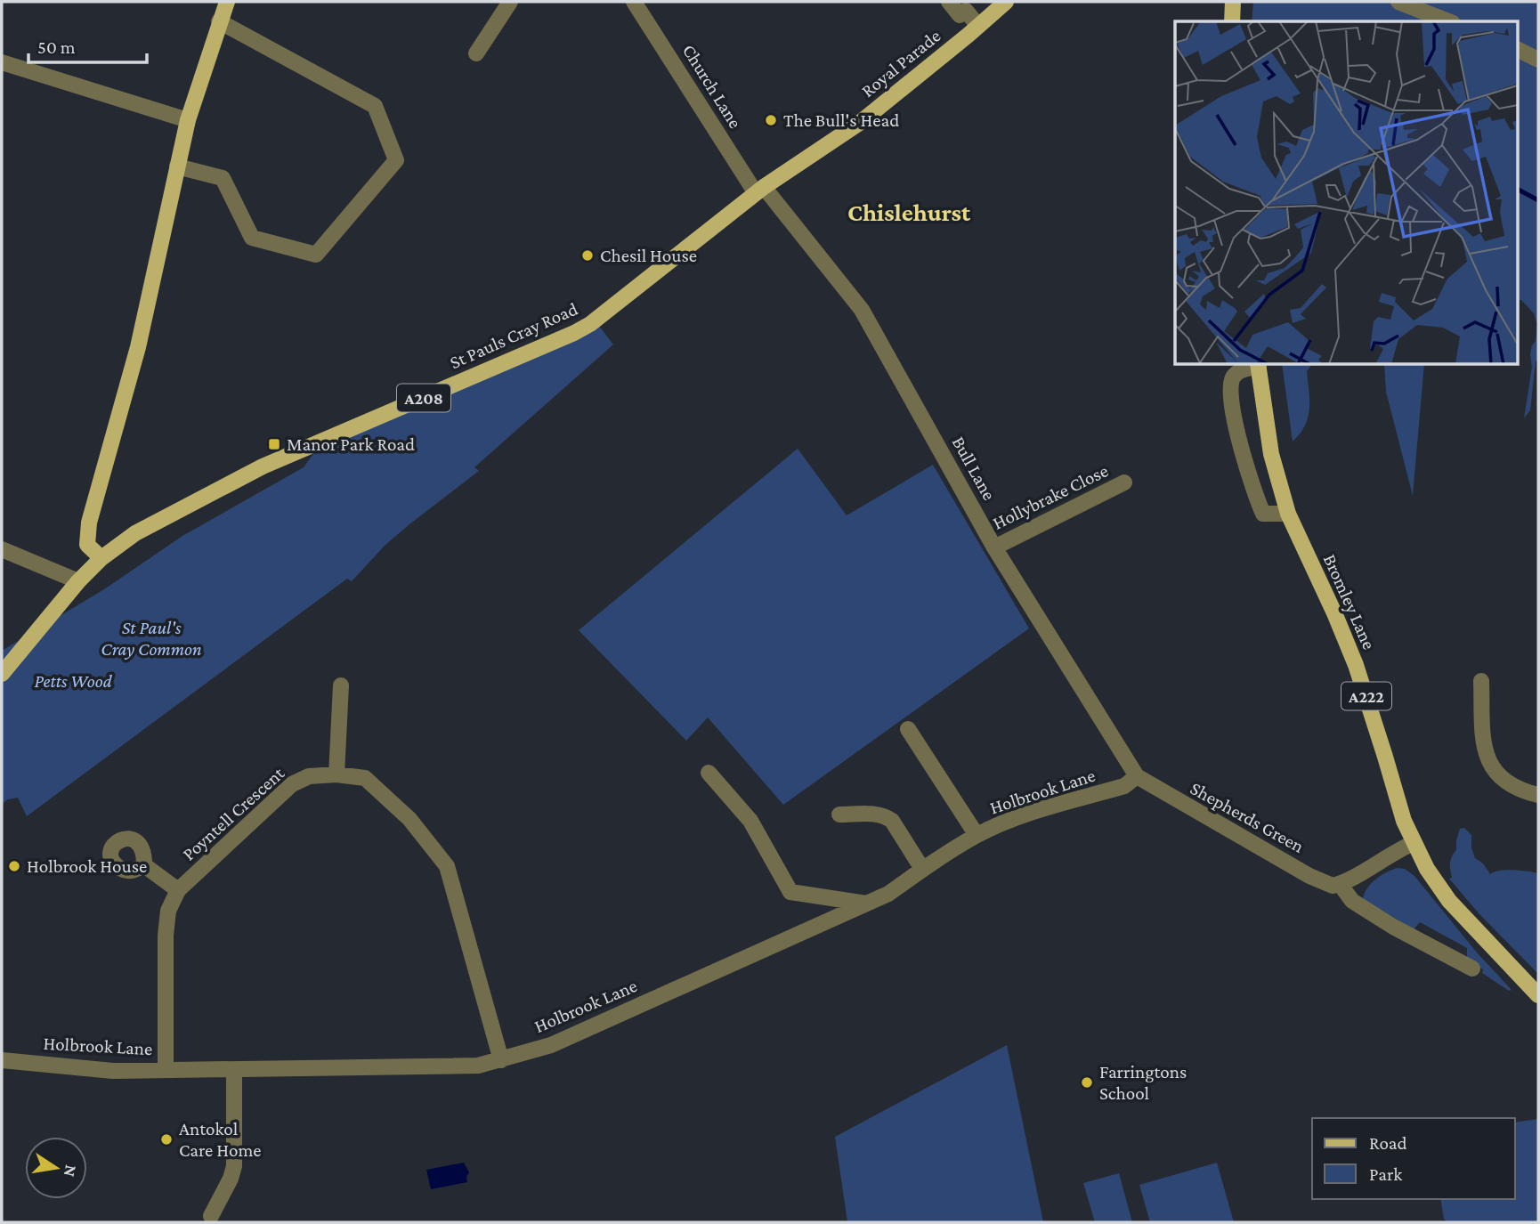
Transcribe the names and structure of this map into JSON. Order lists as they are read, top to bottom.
{
  "streets": {
    "main road": [
      "Royal Parade",
      "St Pauls Cray Road",
      "A208",
      "Bromley Lane",
      "A222"
    ],
    "street": [
      "Church Lane",
      "Bull Lane",
      "Hollybrake Close",
      "Holbrook Lane",
      "Poyntell Crescent",
      "Shepherds Green"
    ]
  },
  "crossings": [
    ["Royal Parade", "Church Lane"],
    ["Royal Parade", "St Pauls Cray Road"],
    ["Royal Parade", "Bull Lane"],
    ["Church Lane", "St Pauls Cray Road"],
    ["Church Lane", "Bull Lane"],
    ["St Pauls Cray Road", "Bull Lane"],
    ["Bull Lane", "Hollybrake Close"],
    ["Bull Lane", "Holbrook Lane"],
    ["Bull Lane", "Shepherds Green"],
    ["Holbrook Lane", "Poyntell Crescent"],
    ["Holbrook Lane", "Shepherds Green"]
  ],
  "districts": ["Chislehurst"],
  "parks": ["St Paul's Cray Common", "Petts Wood"],
  "places": {
    "other": [
      "The Bull's Head",
      "Chesil House",
      "Holbrook House",
      "Farringtons School",
      "Antokol Care Home"
    ],
    "transit": ["Manor Park Road"]
  },
  "legend": ["Road", "Park"],
  "scale_bar": "50 m",
  "north": "right"
}
